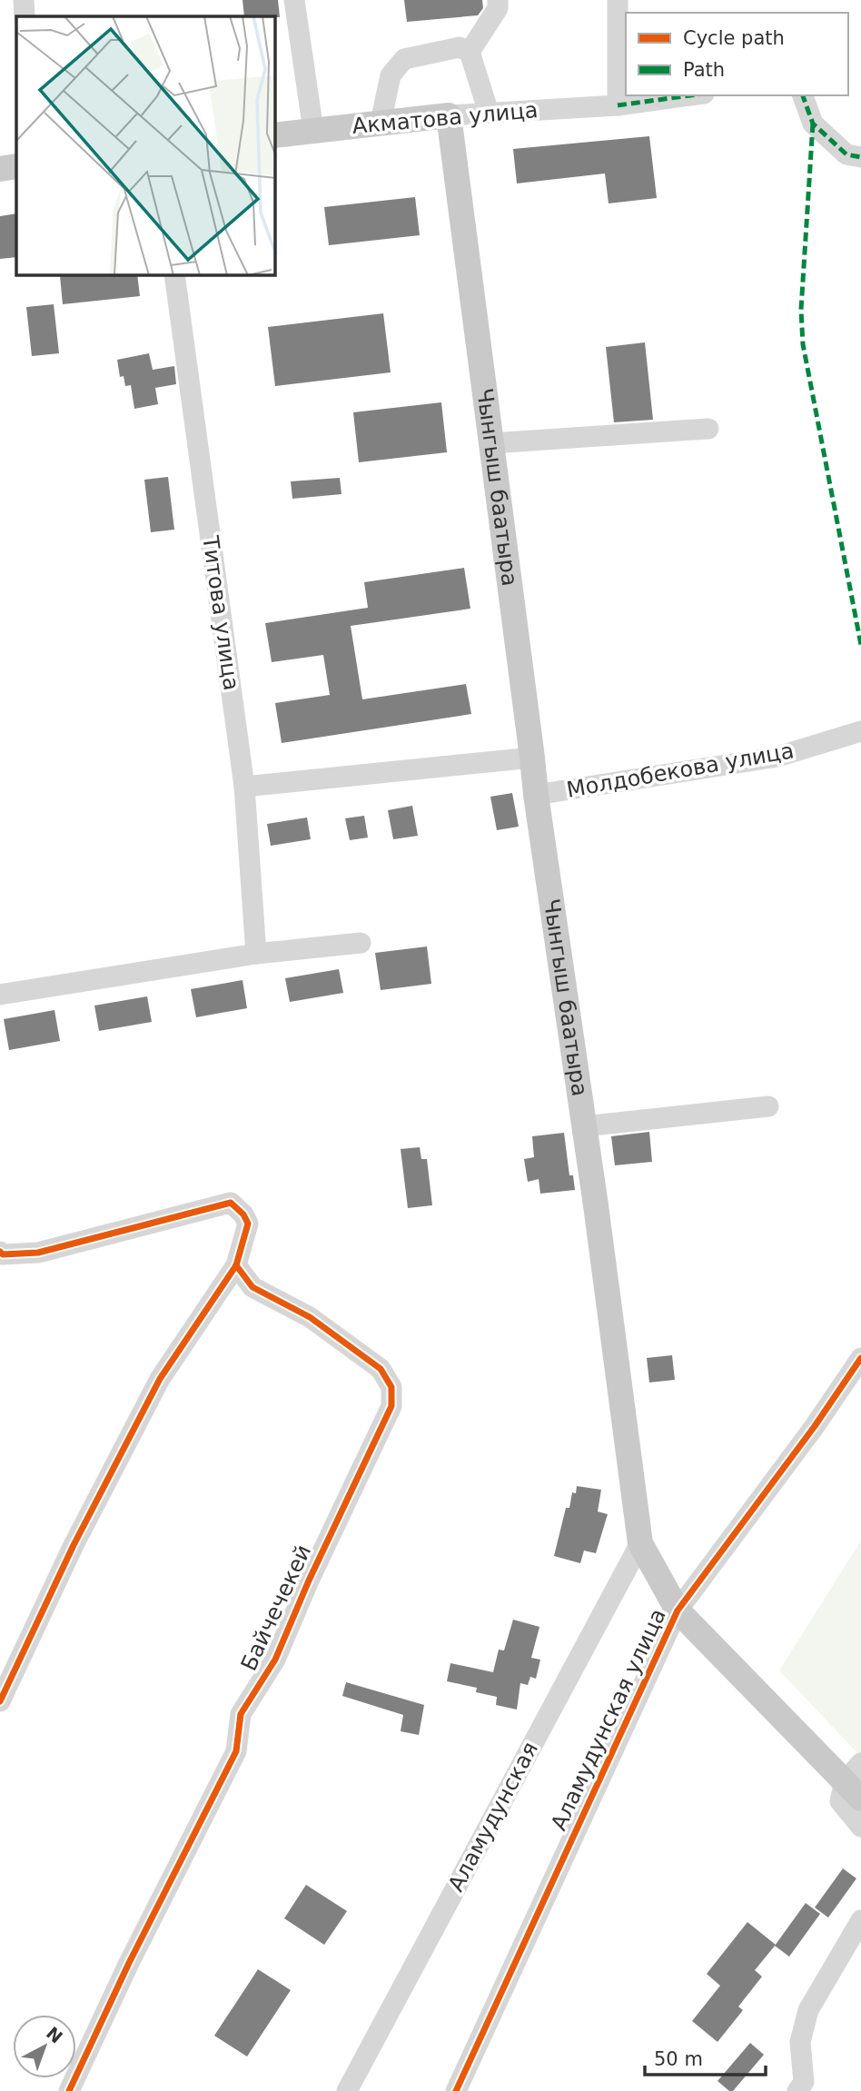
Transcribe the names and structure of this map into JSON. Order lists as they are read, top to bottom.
{
  "streets": {
    "main road": ["Акматова улица", "Чынгыш баатыра"],
    "street": [
      "Титова улица",
      "Молдобекова улица",
      "Байчечекей",
      "Аламудунская улица",
      "Аламудунская"
    ]
  },
  "crossings": [
    ["Акматова улица", "Чынгыш баатыра"],
    ["Чынгыш баатыра", "Молдобекова улица"],
    ["Чынгыш баатыра", "Аламудунская улица"],
    ["Чынгыш баатыра", "Аламудунская"]
  ],
  "legend": ["Cycle path", "Path"],
  "scale_bar": "50 m",
  "north": "top right"
}
